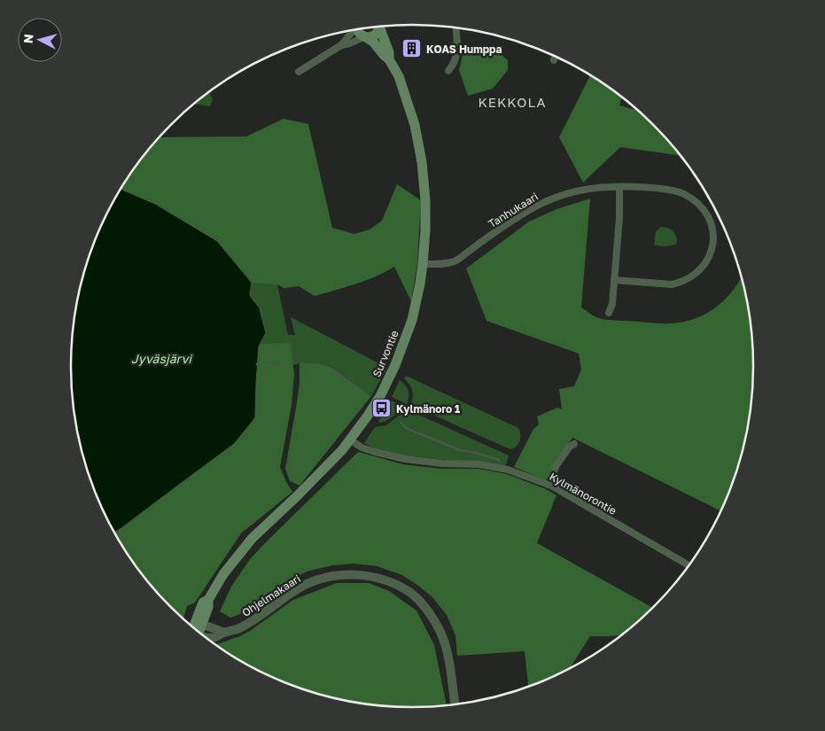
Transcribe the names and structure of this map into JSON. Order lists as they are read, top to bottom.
{
  "streets": {
    "main road": ["Survontie"],
    "street": ["Tanhukaari", "Kylmänorontie", "Ohjelmakaari"]
  },
  "crossings": [
    ["Tanhukaari", "Survontie"],
    ["Survontie", "Kylmänorontie"]
  ],
  "districts": ["KEKKOLA"],
  "water": ["Jyväsjärvi"],
  "places": {
    "building": ["KOAS Humppa"],
    "bus stop": ["Kylmänoro 1"]
  },
  "north": "left"
}
